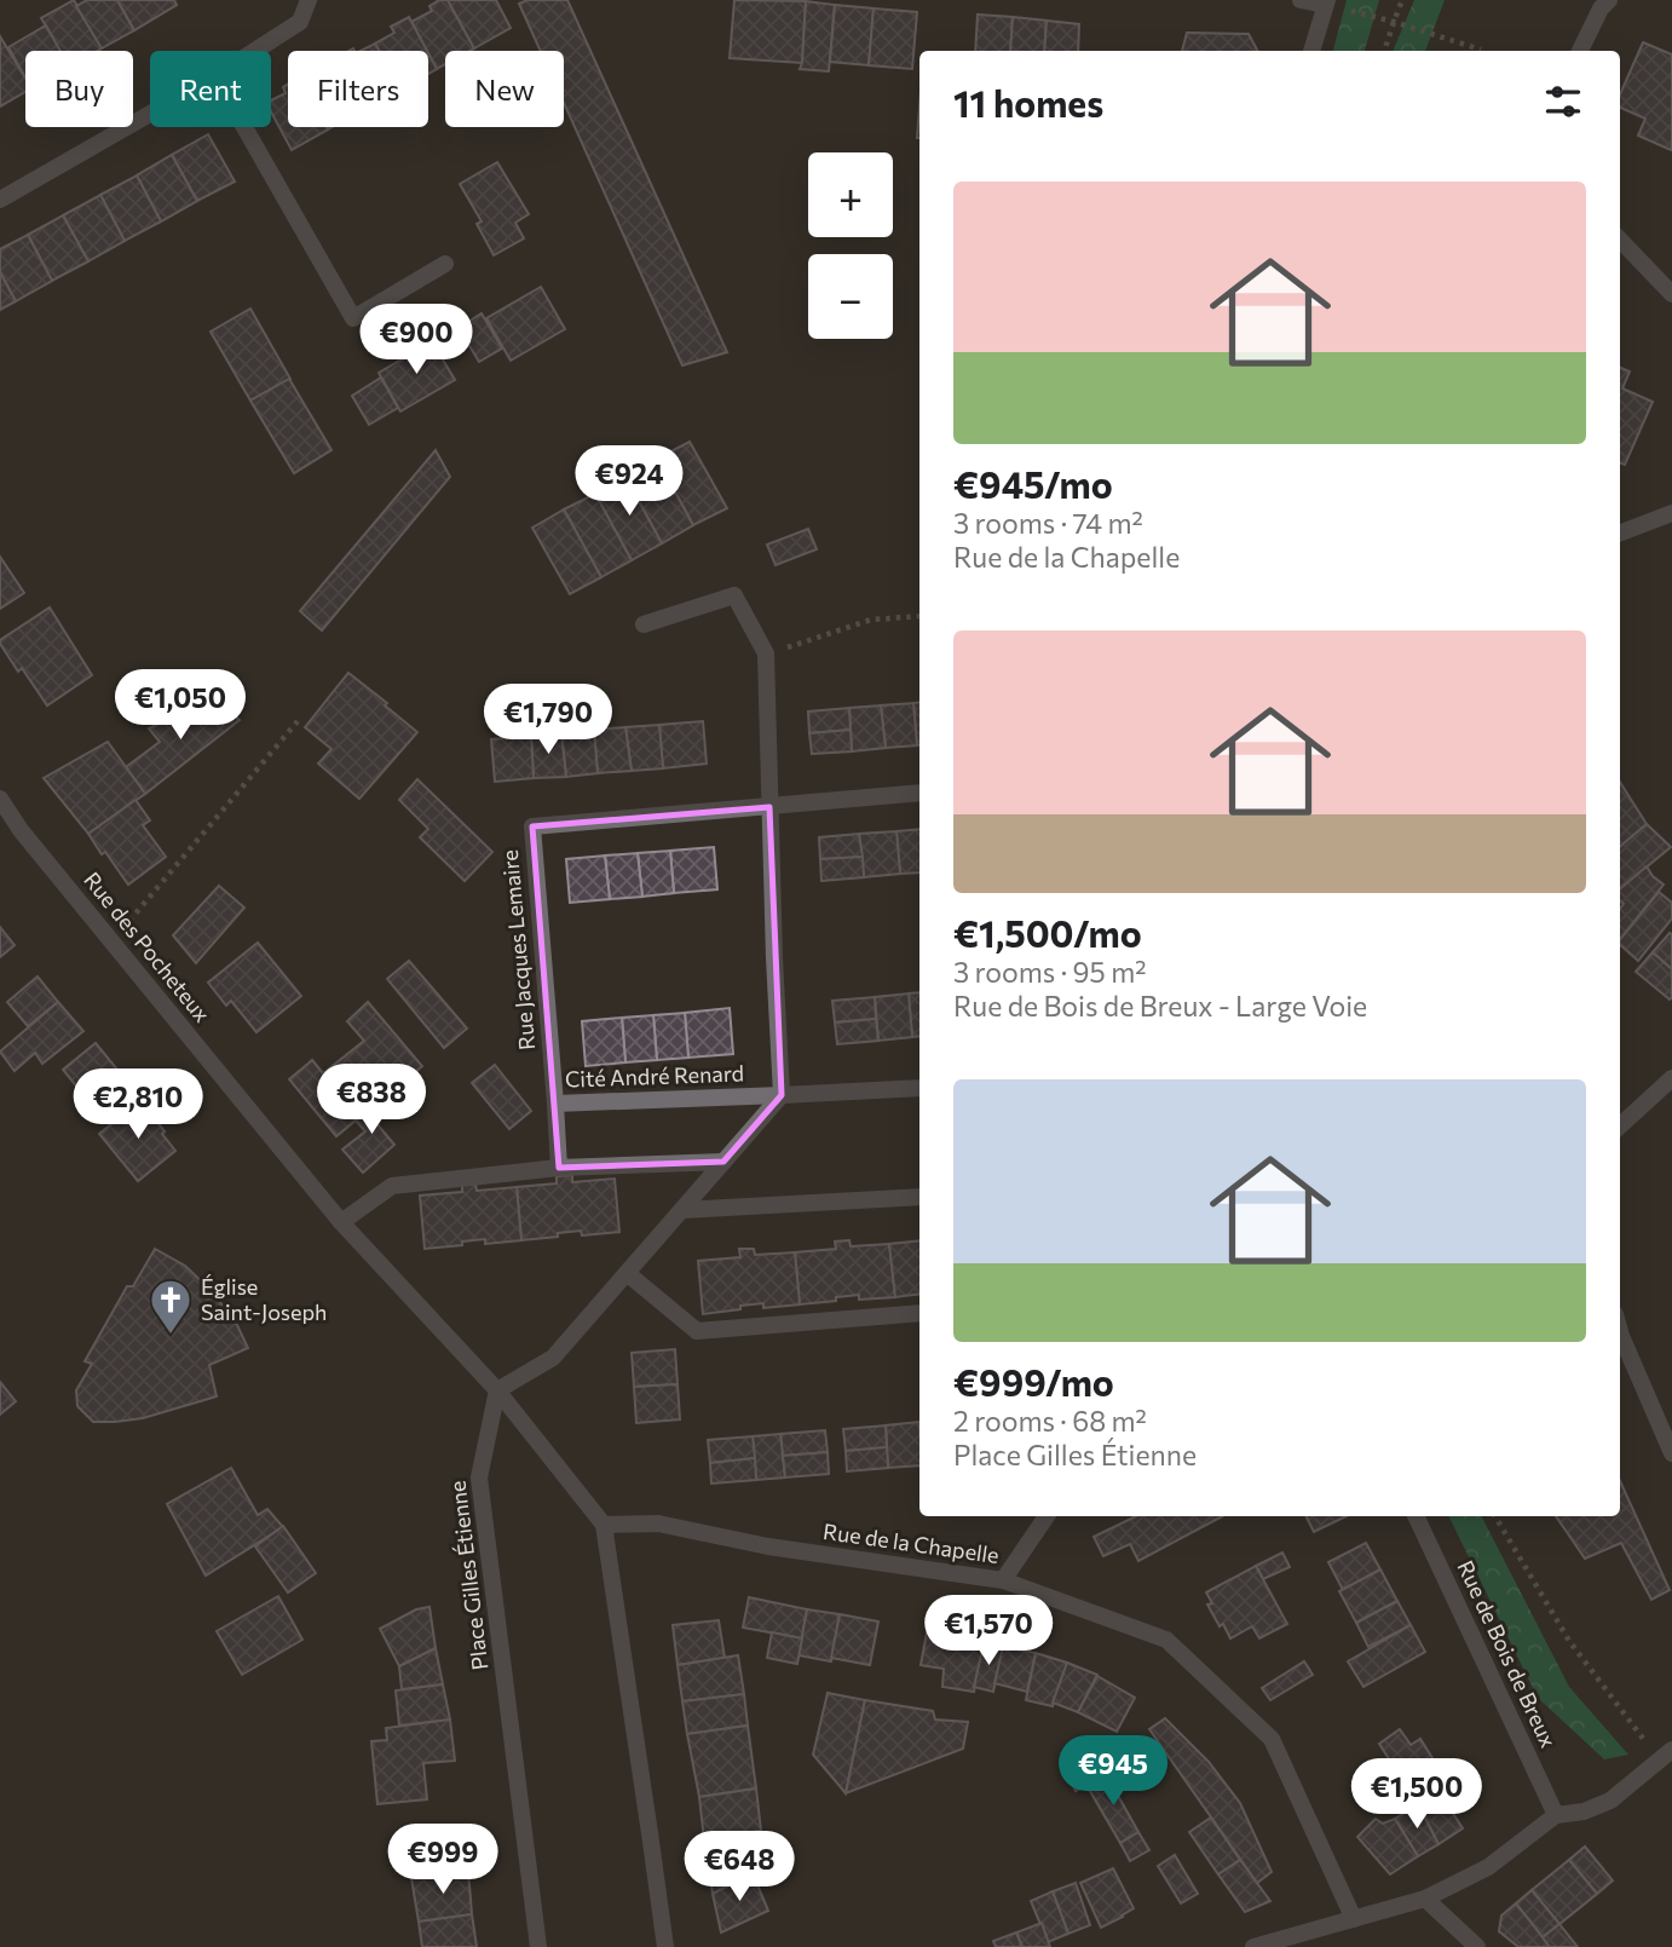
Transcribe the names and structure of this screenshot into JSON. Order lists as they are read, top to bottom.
{
  "streets": {
    "street": [
      "Rue des Pocheteux",
      "Rue Jacques Lemaire",
      "Cité André Renard",
      "Rue de la Chapelle",
      "Place Gilles Étienne",
      "Rue de Bois de Breux"
    ]
  },
  "crossings": [
    ["Rue des Pocheteux", "Place Gilles Étienne"],
    ["Rue Jacques Lemaire", "Cité André Renard"]
  ],
  "places": {
    "church": ["Église Saint-Joseph"]
  },
  "page": {
    "chip": [
      "Buy",
      "Rent",
      "Filters",
      "New"
    ],
    "heading": "11 homes",
    "map_buttons": ["+", "−"],
    "list": [
      {
        "name": "€945/mo",
        "note": "3 rooms · 74 m² · Rue de la Chapelle"
      },
      {
        "name": "€1,500/mo",
        "note": "3 rooms · 95 m² · Rue de Bois de Breux - Large Voie"
      },
      {
        "name": "€999/mo",
        "note": "2 rooms · 68 m² · Place Gilles Étienne"
      }
    ],
    "price": [
      "€900",
      "€924",
      "€1,050",
      "€1,790",
      "€838",
      "€2,810",
      "€1,570",
      "€945",
      "€1,500",
      "€999",
      "€648"
    ]
  }
}
